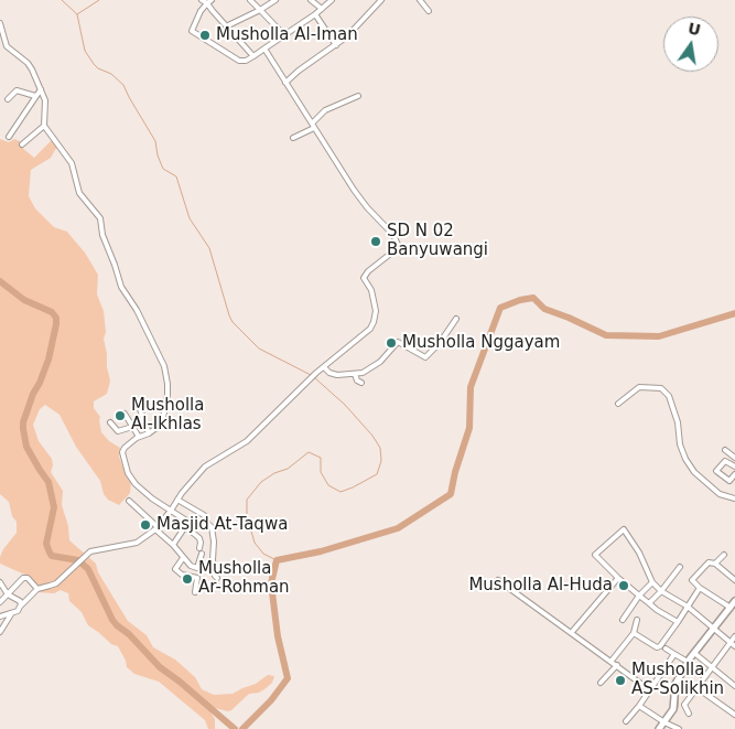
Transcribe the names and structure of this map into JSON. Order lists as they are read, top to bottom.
{
  "places": [
    "Musholla Al-Iman",
    "SD N 02 Banyuwangi",
    "Musholla Nggayam",
    "Musholla Al-Ikhlas",
    "Masjid At-Taqwa",
    "Musholla Ar-Rohman",
    "Musholla Al-Huda",
    "Musholla AS-Solikhin"
  ],
  "north": "top"
}
